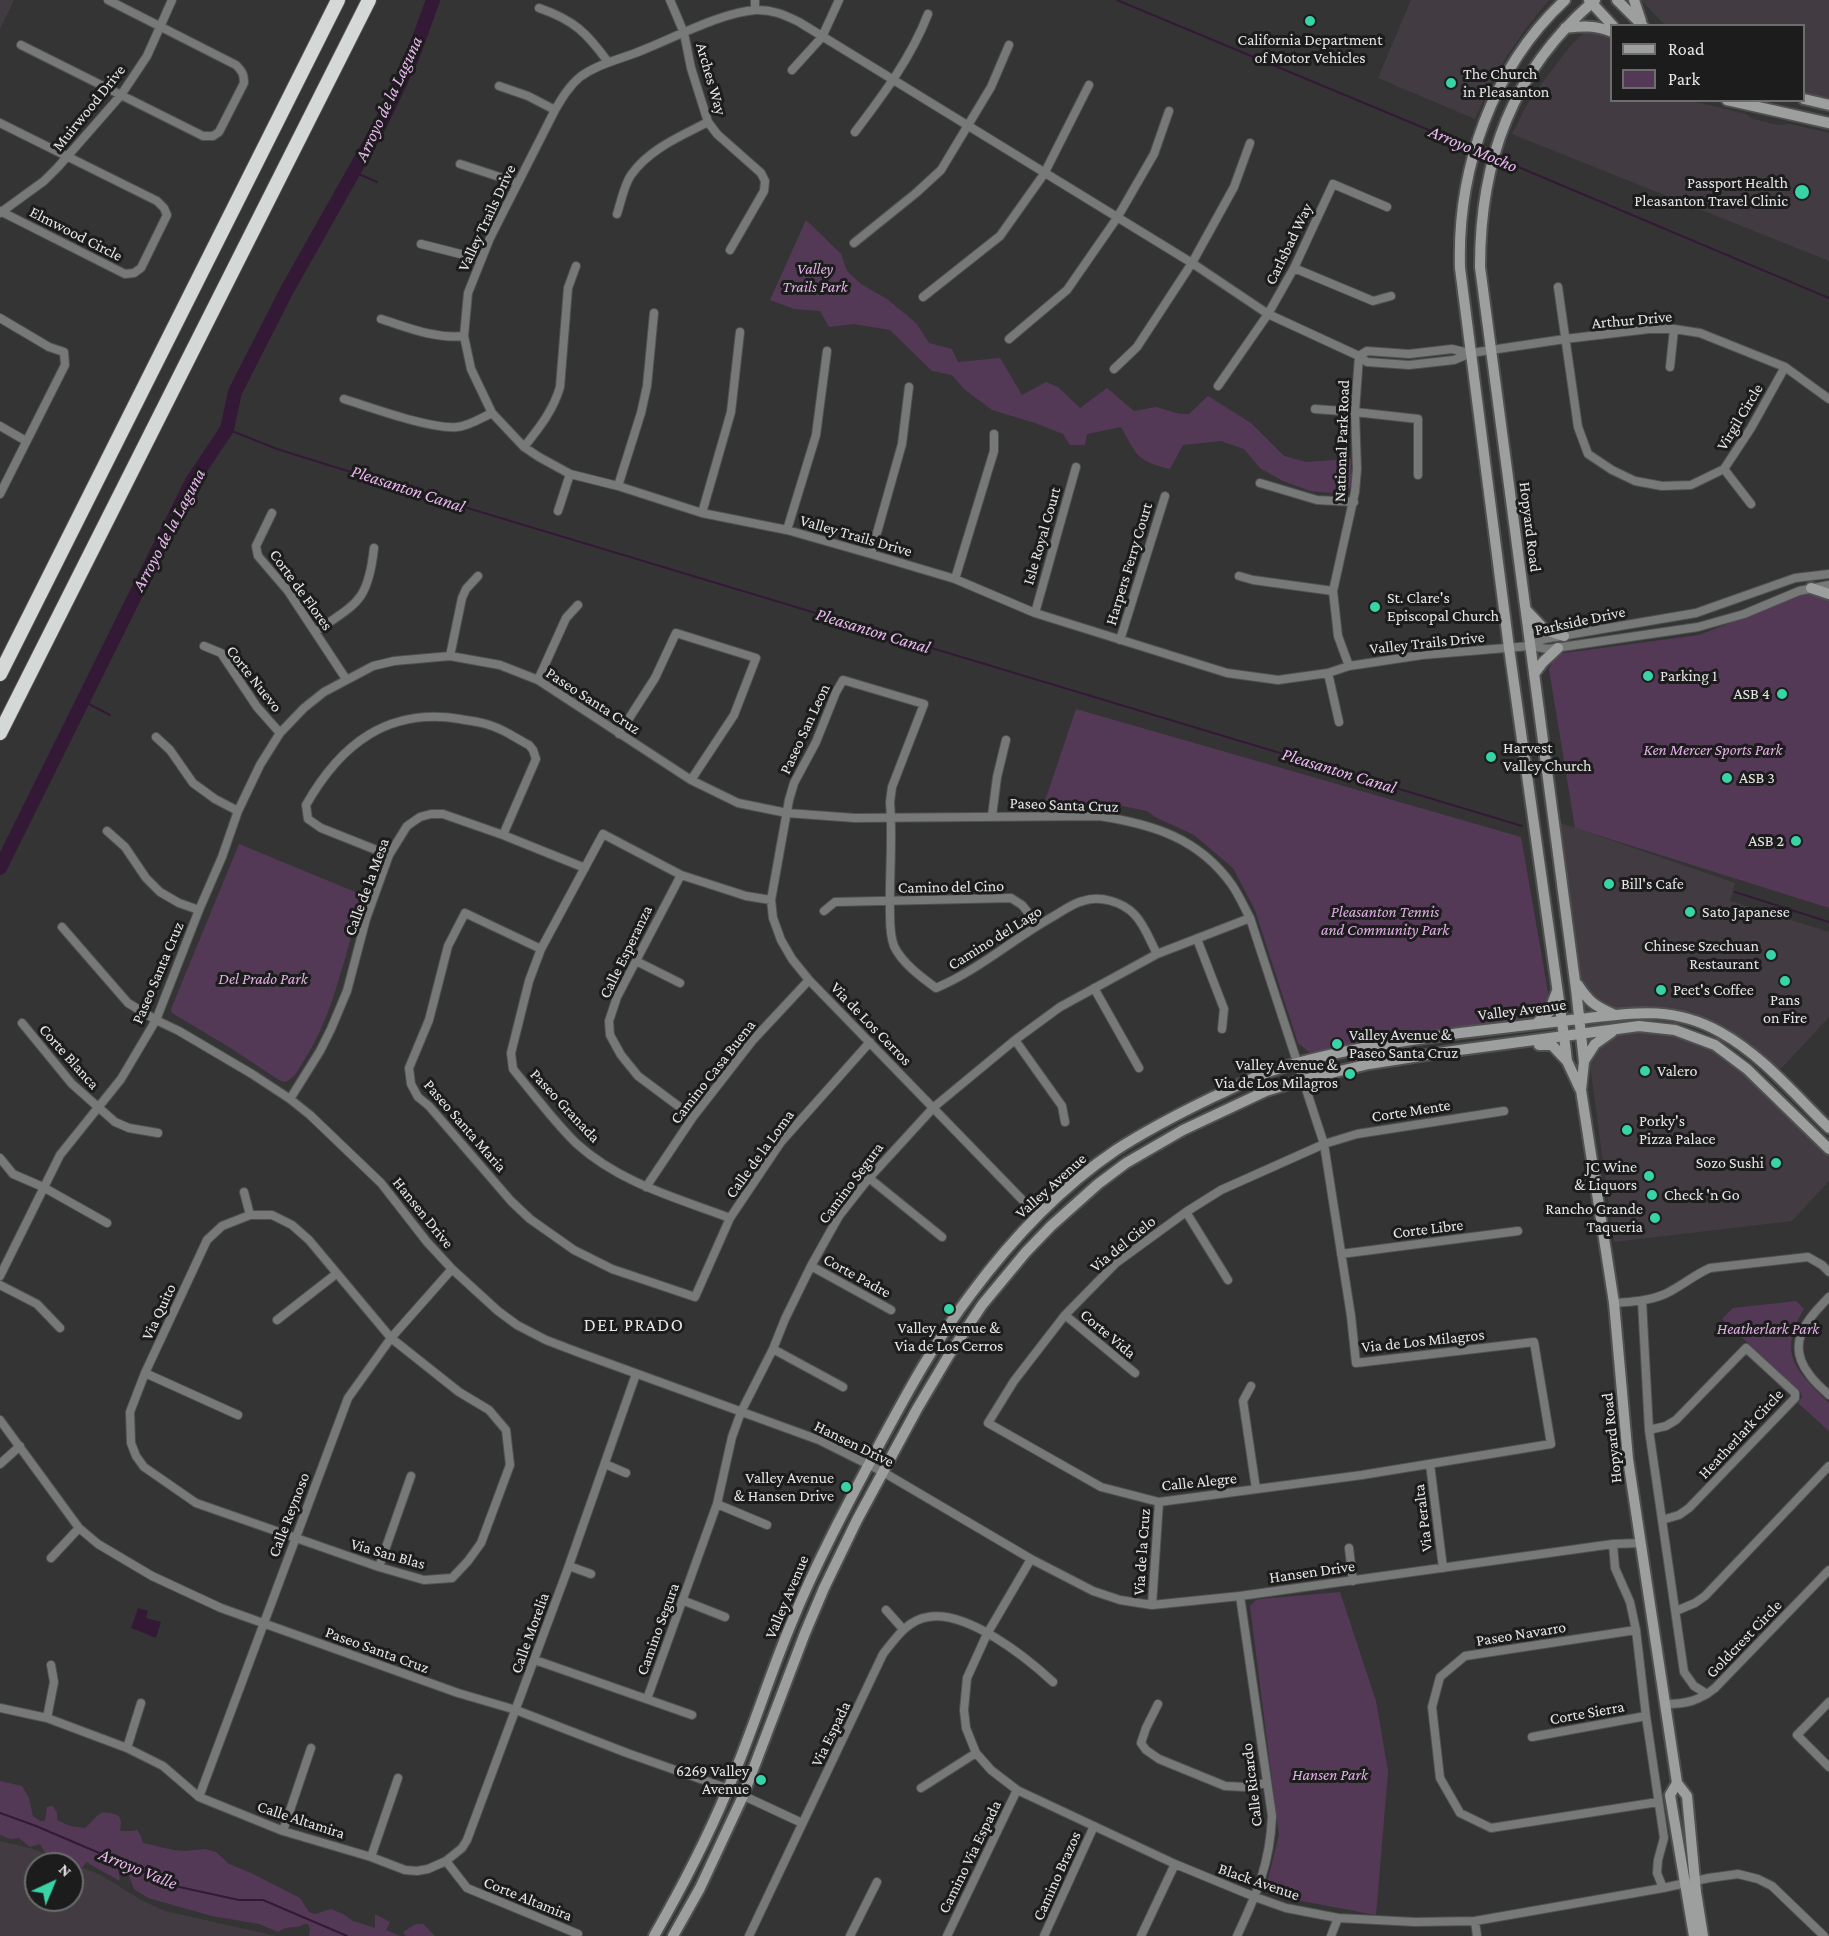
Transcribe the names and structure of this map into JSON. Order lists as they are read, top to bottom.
{
  "streets": {
    "main road": ["Hopyard Road", "Valley Avenue"],
    "street": [
      "Arches Way",
      "Muirwood Drive",
      "Valley Trails Drive",
      "Elmwood Circle",
      "Carlsbad Way",
      "Arthur Drive",
      "Virgil Circle",
      "National Park Road",
      "Isle Royal Court",
      "Harpers Ferry Court",
      "Corte de Flores",
      "Parkside Drive",
      "Corte Nuevo",
      "Paseo Santa Cruz",
      "Paseo San Leon",
      "Calle de la Mesa",
      "Camino del Cino",
      "Camino del Lago",
      "Calle Esperanza",
      "Via de Los Cerros",
      "Corte Blanca",
      "Camino Casa Buena",
      "Paseo Granada",
      "Corte Mente",
      "Paseo Santa Maria",
      "Calle de la Loma",
      "Camino Segura",
      "Hansen Drive",
      "Corte Libre",
      "Via del Cielo",
      "Corte Padre",
      "Via Quito",
      "Corte Vida",
      "Via de Los Milagros",
      "Heatherlark Circle",
      "Calle Alegre",
      "Calle Reynoso",
      "Via Peralta",
      "Via de la Cruz",
      "Via San Blas",
      "Calle Morelia",
      "Paseo Navarro",
      "Goldcrest Circle",
      "Corte Sierra",
      "Via Espada",
      "Calle Ricardo",
      "Calle Altamira",
      "Camino Via Espada",
      "Camino Brazos",
      "Black Avenue",
      "Corte Altamira"
    ]
  },
  "crossings": [
    ["Arches Way", "Valley Trails Drive"],
    ["Muirwood Drive", "Elmwood Circle"],
    ["Valley Trails Drive", "Carlsbad Way"],
    ["Valley Trails Drive", "National Park Road"],
    ["Valley Trails Drive", "Hopyard Road"],
    ["Valley Trails Drive", "Isle Royal Court"],
    ["Valley Trails Drive", "Harpers Ferry Court"],
    ["Valley Trails Drive", "Parkside Drive"],
    ["Arthur Drive", "Virgil Circle"],
    ["Arthur Drive", "Hopyard Road"],
    ["Hopyard Road", "Parkside Drive"],
    ["Hopyard Road", "Valley Avenue"],
    ["Hopyard Road", "Hansen Drive"],
    ["Hopyard Road", "Goldcrest Circle"],
    ["Hopyard Road", "Black Avenue"],
    ["Corte de Flores", "Paseo Santa Cruz"],
    ["Corte Nuevo", "Paseo Santa Cruz"],
    ["Paseo Santa Cruz", "Paseo San Leon"],
    ["Paseo Santa Cruz", "Camino del Lago"],
    ["Paseo Santa Cruz", "Valley Avenue"],
    ["Paseo Santa Cruz", "Via de Los Cerros"],
    ["Paseo Santa Cruz", "Corte Blanca"],
    ["Paseo Santa Cruz", "Camino Segura"],
    ["Paseo Santa Cruz", "Hansen Drive"],
    ["Paseo Santa Cruz", "Via de Los Milagros"],
    ["Paseo Santa Cruz", "Calle Reynoso"],
    ["Paseo Santa Cruz", "Calle Morelia"],
    ["Paseo Santa Cruz", "Via Espada"],
    ["Paseo Santa Cruz", "Calle Altamira"],
    ["Paseo San Leon", "Camino del Lago"],
    ["Paseo San Leon", "Via de Los Cerros"],
    ["Calle de la Mesa", "Paseo Granada"],
    ["Calle de la Mesa", "Hansen Drive"],
    ["Camino del Cino", "Camino del Lago"],
    ["Camino del Lago", "Camino Segura"],
    ["Calle Esperanza", "Camino Casa Buena"],
    ["Calle Esperanza", "Paseo Granada"],
    ["Valley Avenue", "Via de Los Cerros"],
    ["Valley Avenue", "Hansen Drive"],
    ["Valley Avenue", "Via de Los Milagros"],
    ["Via de Los Cerros", "Camino Casa Buena"],
    ["Via de Los Cerros", "Calle de la Loma"],
    ["Via de Los Cerros", "Camino Segura"],
    ["Camino Casa Buena", "Paseo Granada"],
    ["Paseo Granada", "Paseo Santa Maria"],
    ["Paseo Granada", "Calle de la Loma"],
    ["Corte Mente", "Via del Cielo"],
    ["Corte Mente", "Via de Los Milagros"],
    ["Paseo Santa Maria", "Calle de la Loma"],
    ["Camino Segura", "Hansen Drive"],
    ["Camino Segura", "Corte Padre"],
    ["Hansen Drive", "Calle Reynoso"],
    ["Hansen Drive", "Via Peralta"],
    ["Hansen Drive", "Via de la Cruz"],
    ["Hansen Drive", "Calle Morelia"],
    ["Hansen Drive", "Calle Ricardo"],
    ["Hansen Drive", "Black Avenue"],
    ["Corte Libre", "Via de Los Milagros"],
    ["Via del Cielo", "Corte Vida"],
    ["Via del Cielo", "Via de Los Milagros"],
    ["Via del Cielo", "Calle Alegre"],
    ["Via Quito", "Calle Reynoso"],
    ["Via Quito", "Via San Blas"],
    ["Via de Los Milagros", "Calle Alegre"],
    ["Via de Los Milagros", "Via Peralta"],
    ["Calle Alegre", "Via Peralta"],
    ["Calle Alegre", "Via de la Cruz"],
    ["Calle Reynoso", "Via San Blas"],
    ["Calle Reynoso", "Calle Altamira"],
    ["Calle Morelia", "Calle Altamira"],
    ["Via Espada", "Black Avenue"],
    ["Calle Ricardo", "Black Avenue"],
    ["Calle Altamira", "Corte Altamira"],
    ["Camino Via Espada", "Black Avenue"],
    ["Camino Brazos", "Black Avenue"]
  ],
  "districts": ["DEL PRADO"],
  "water": [
    "Arroyo de la Laguna",
    "Arroyo Mocho",
    "Pleasanton Canal",
    "Arroyo Valle"
  ],
  "parks": [
    "Valley Trails Park",
    "Ken Mercer Sports Park",
    "Pleasanton Tennis and Community Park",
    "Del Prado Park",
    "Heatherlark Park",
    "Hansen Park"
  ],
  "places": [
    "California Department of Motor Vehicles",
    "The Church in Pleasanton",
    "Passport Health Pleasanton Travel Clinic",
    "St. Clare's Episcopal Church",
    "Parking 1",
    "ASB 4",
    "Harvest Valley Church",
    "ASB 3",
    "ASB 2",
    "Bill's Cafe",
    "Sato Japanese",
    "Chinese Szechuan Restaurant",
    "Pans on Fire",
    "Peet's Coffee",
    "Valley Avenue & Paseo Santa Cruz",
    "Valero",
    "Valley Avenue & Via de Los Milagros",
    "Porky's Pizza Palace",
    "Sozo Sushi",
    "JC Wine & Liquors",
    "Check 'n Go",
    "Rancho Grande Taqueria",
    "Valley Avenue & Via de Los Cerros",
    "Valley Avenue & Hansen Drive",
    "6269 Valley Avenue"
  ],
  "legend": ["Road", "Park"],
  "north": "top right"
}
